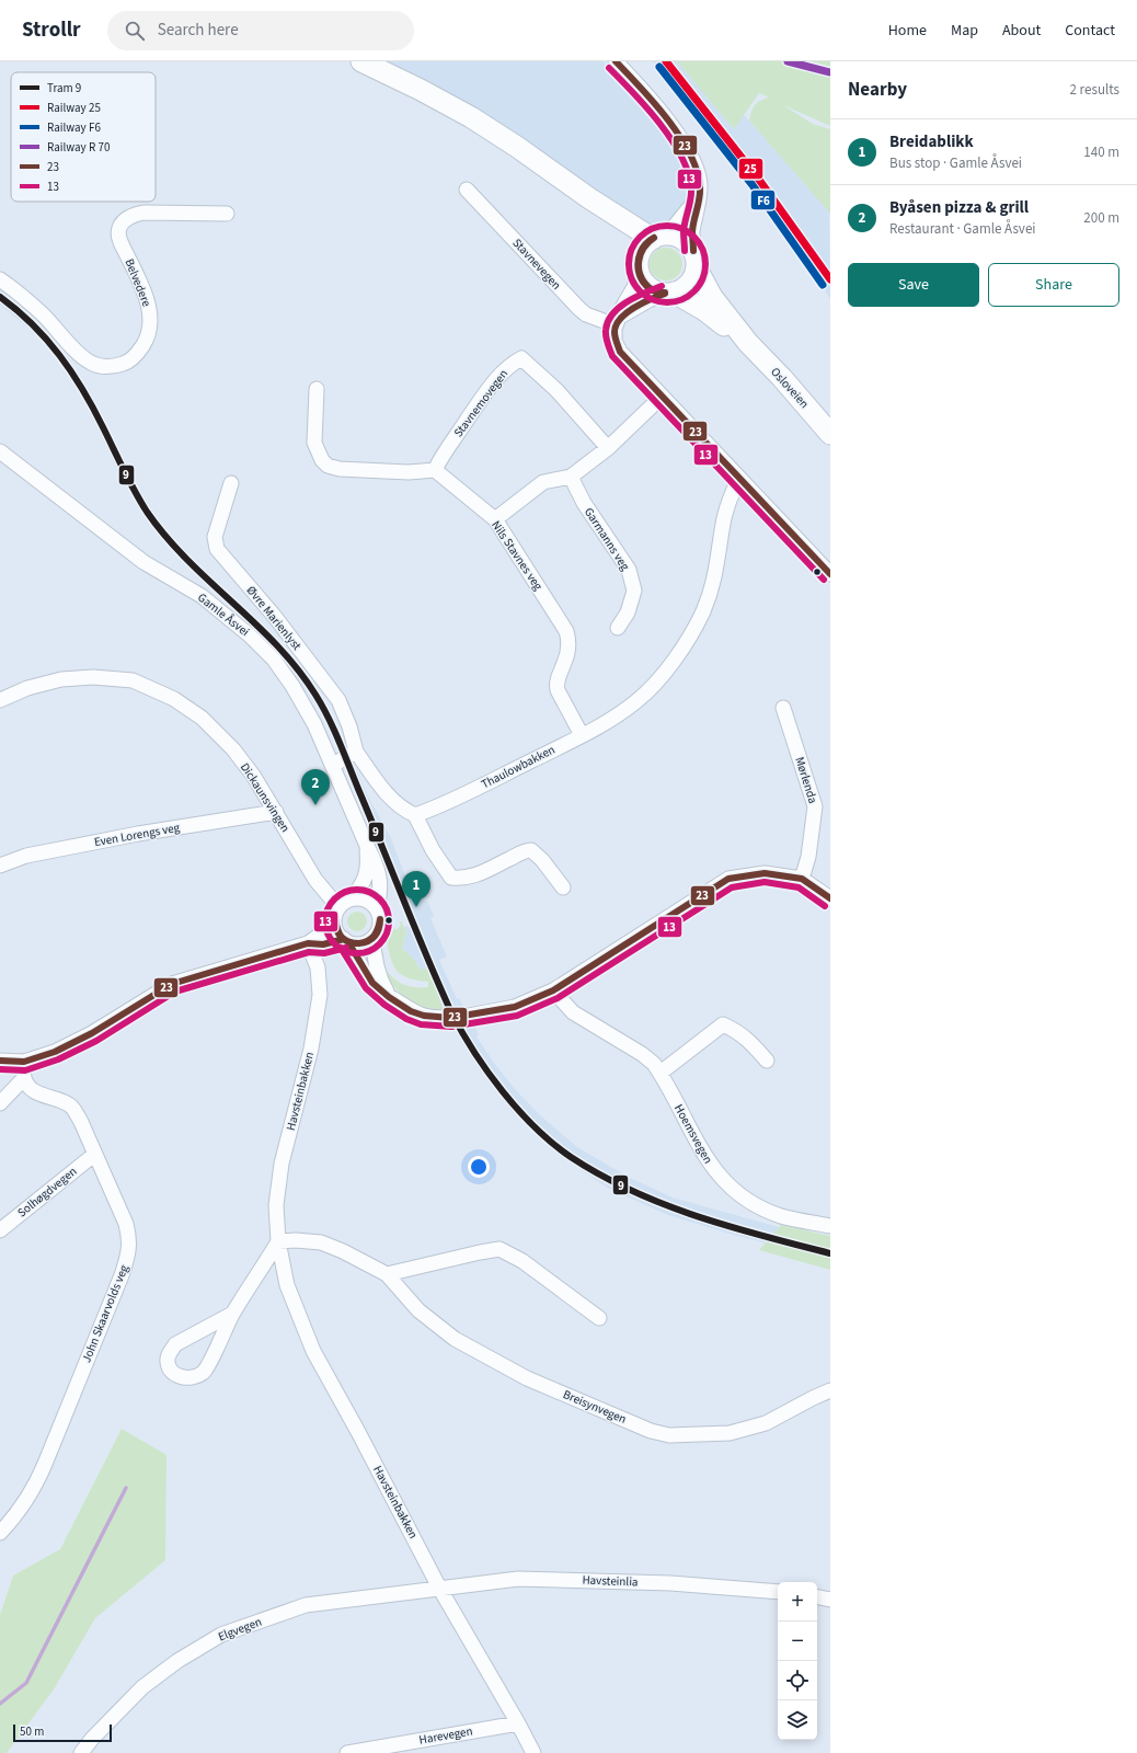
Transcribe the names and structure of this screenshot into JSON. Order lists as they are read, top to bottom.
{
  "streets": {
    "highway": ["Osloveien"],
    "street": [
      "Stavnevegen",
      "Belvedere",
      "Stavnemovegen",
      "Garmanns veg",
      "Nils Stavnes veg",
      "Gamle Åsvei",
      "Øvre Marienlyst",
      "Thaulowbakken",
      "Mørlenda",
      "Dickaunsvingen",
      "Even Lorengs veg",
      "Havsteinbakken",
      "Hoemsvegen",
      "Solhøgdvegen",
      "John Skaarvolds veg",
      "Breisynvegen",
      "Havsteinlia",
      "Elgvegen",
      "Harevegen"
    ]
  },
  "crossings": [
    ["Stavnemovegen", "Nils Stavnes veg"],
    ["Nils Stavnes veg", "Thaulowbakken"],
    ["Gamle Åsvei", "Dickaunsvingen"],
    ["Dickaunsvingen", "Even Lorengs veg"],
    ["Havsteinbakken", "Breisynvegen"],
    ["Havsteinbakken", "Havsteinlia"],
    ["Havsteinbakken", "Elgvegen"],
    ["Havsteinbakken", "Harevegen"],
    ["Solhøgdvegen", "John Skaarvolds veg"],
    ["Havsteinlia", "Elgvegen"]
  ],
  "lines": [
    "rail line 25",
    "transit line 23",
    "rail line F6",
    "transit line 13",
    "tram line 9"
  ],
  "legend": [
    "Tram 9",
    "Railway 25",
    "Railway F6",
    "Railway R 70",
    "23",
    "13"
  ],
  "scale_bar": "50 m",
  "page": {
    "header": "Strollr",
    "search": "Search here",
    "nav": [
      "Home",
      "Map",
      "About",
      "Contact"
    ],
    "heading": ["Nearby", "2 results"],
    "list": [
      {
        "mark": "1",
        "name": "Breidablikk",
        "note": "Bus stop · Gamle Åsvei",
        "value": "140 m"
      },
      {
        "mark": "2",
        "name": "Byåsen pizza & grill",
        "note": "Restaurant · Gamle Åsvei",
        "value": "200 m"
      }
    ],
    "buttons": ["Save", "Share"],
    "pins": ["2", "1"],
    "map_buttons": ["+", "−"],
    "scale": "50 m"
  }
}
